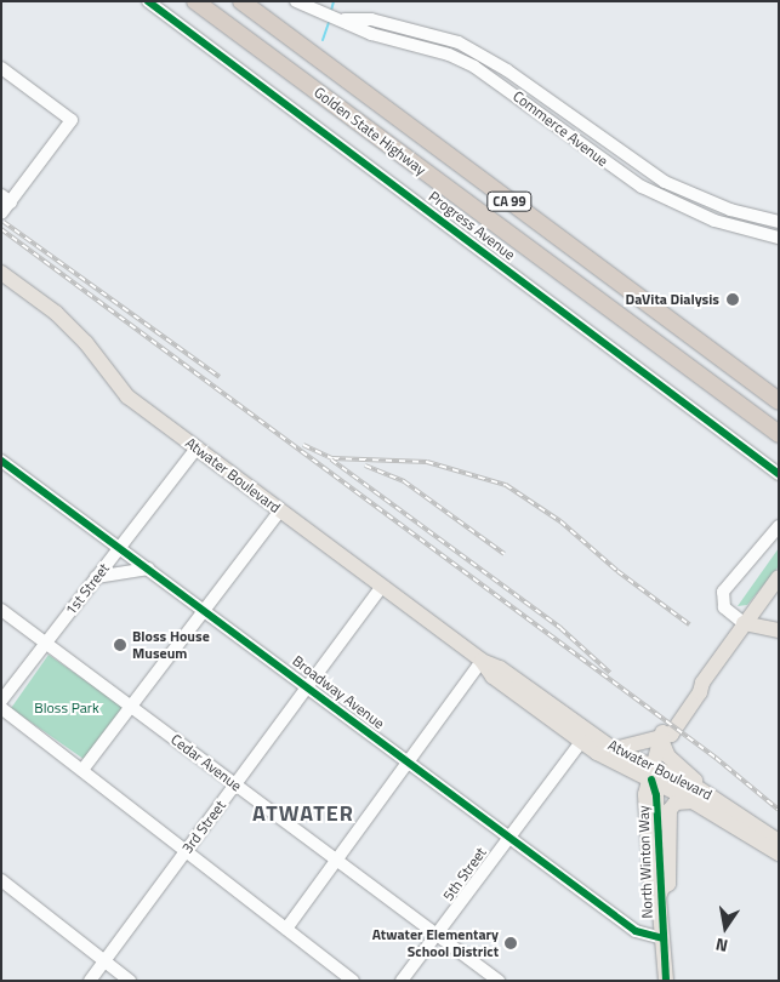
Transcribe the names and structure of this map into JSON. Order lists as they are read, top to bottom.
{
  "streets": {
    "highway": ["Golden State Highway", "CA 99"],
    "main road": ["Atwater Boulevard", "North Winton Way"],
    "street": [
      "Commerce Avenue",
      "Progress Avenue",
      "1st Street",
      "Broadway Avenue",
      "Cedar Avenue",
      "3rd Street",
      "5th Street"
    ]
  },
  "crossings": [
    ["Atwater Boulevard", "1st Street"],
    ["Atwater Boulevard", "3rd Street"],
    ["Atwater Boulevard", "North Winton Way"],
    ["Atwater Boulevard", "5th Street"],
    ["1st Street", "Broadway Avenue"],
    ["1st Street", "Cedar Avenue"],
    ["Broadway Avenue", "3rd Street"],
    ["Broadway Avenue", "North Winton Way"],
    ["Broadway Avenue", "5th Street"],
    ["Cedar Avenue", "3rd Street"],
    ["Cedar Avenue", "5th Street"]
  ],
  "districts": ["ATWATER"],
  "parks": ["Bloss Park"],
  "places": ["DaVita Dialysis", "Bloss House Museum", "Atwater Elementary School District"],
  "north": "bottom"
}
